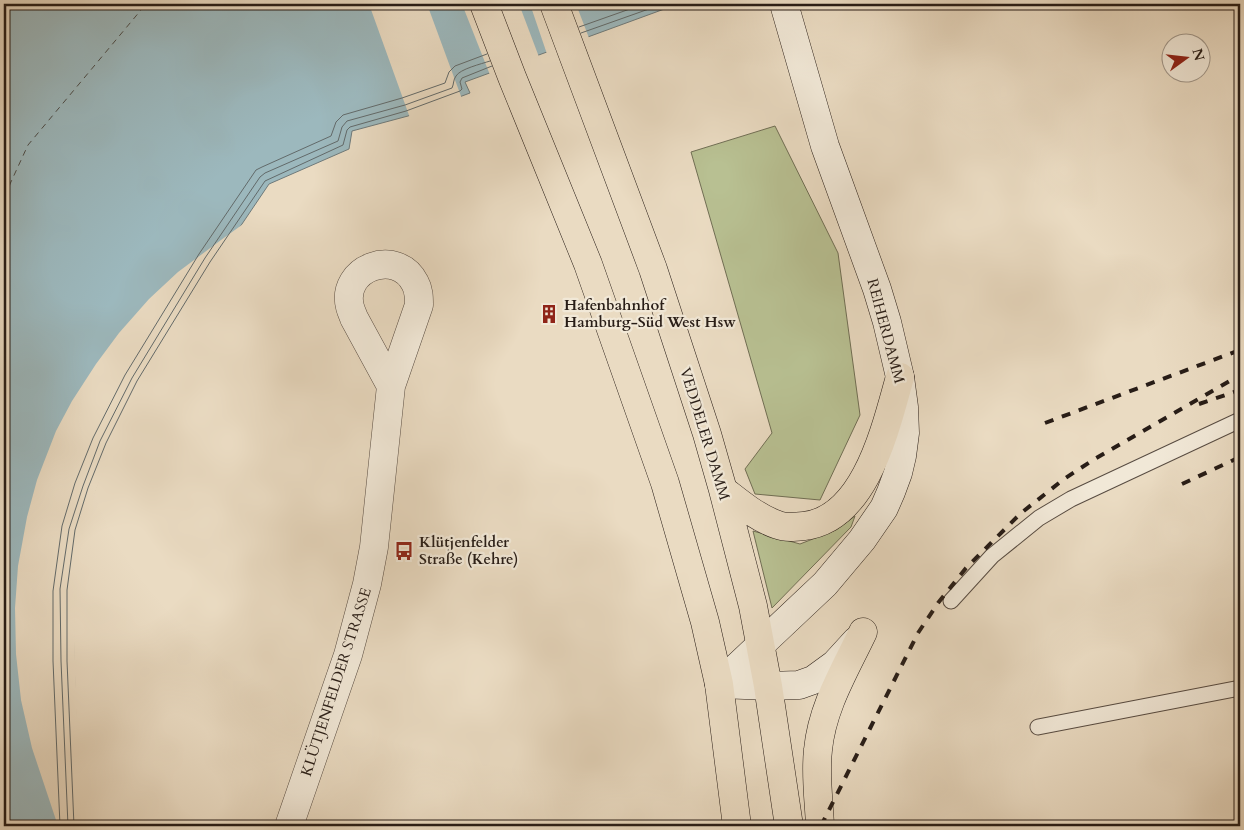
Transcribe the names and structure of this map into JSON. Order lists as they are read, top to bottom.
{
  "streets": {
    "main road": ["VEDDELER DAMM"],
    "street": ["REIHERDAMM", "KLÜTJENFELDER STRASSE"]
  },
  "crossings": [
    ["REIHERDAMM", "VEDDELER DAMM"]
  ],
  "places": {
    "building": ["Hafenbahnhof Hamburg-Süd West Hsw"],
    "bus stop": ["Klütjenfelder Straße (Kehre)"]
  },
  "north": "right"
}
